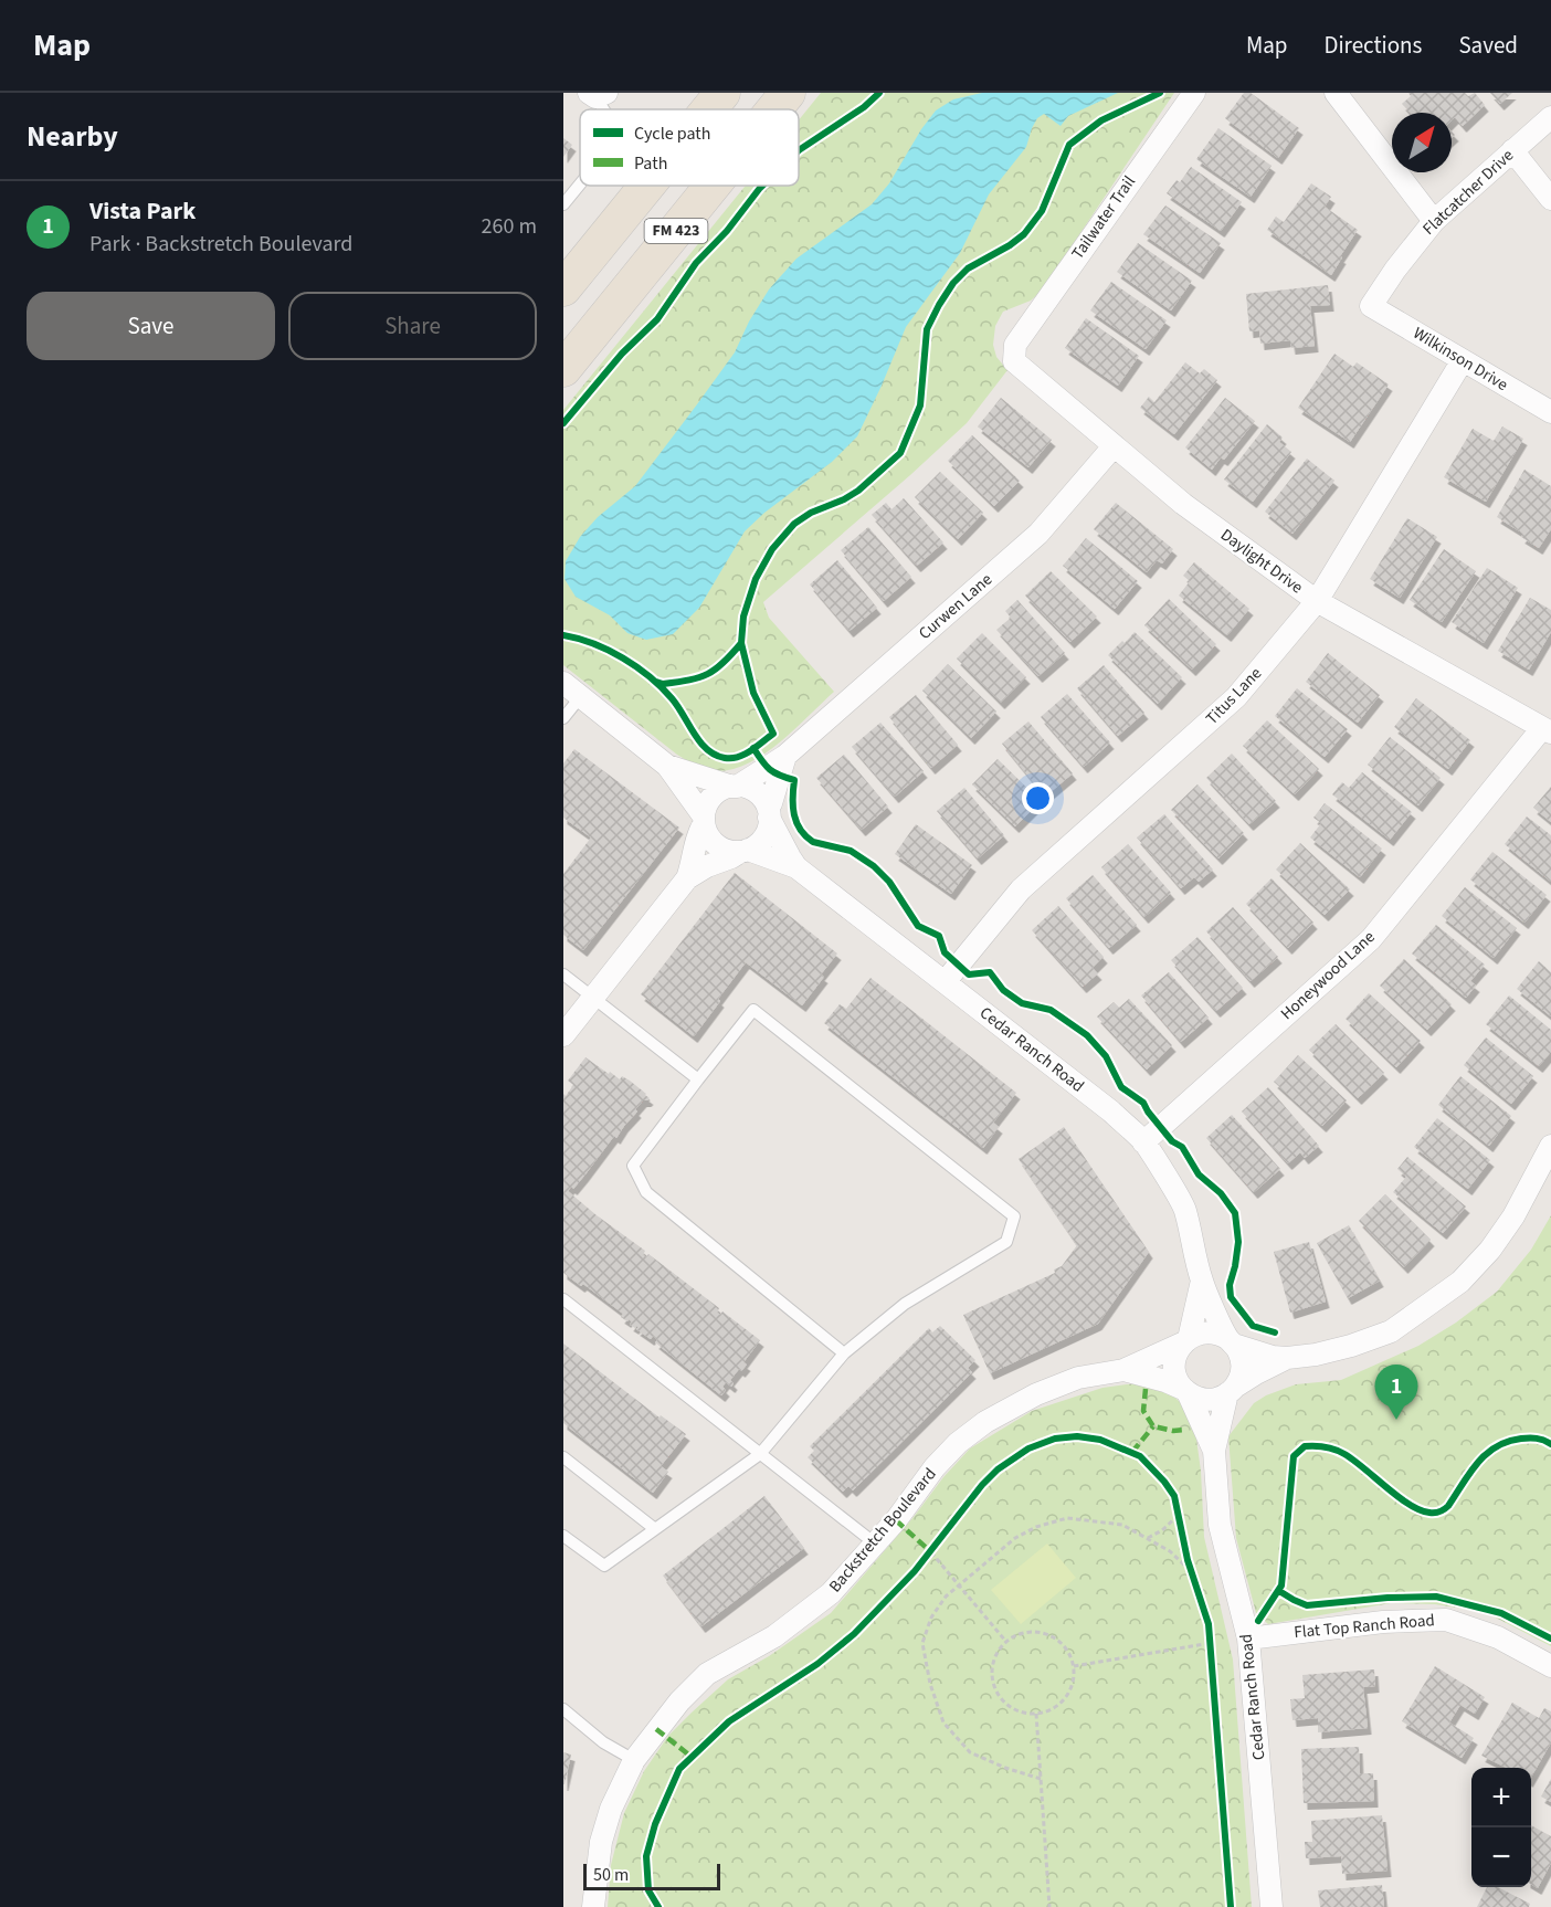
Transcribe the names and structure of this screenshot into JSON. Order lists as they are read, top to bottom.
{
  "streets": {
    "main road": ["FM 423"],
    "street": [
      "Flatcatcher Drive",
      "Tailwater Trail",
      "Wilkinson Drive",
      "Daylight Drive",
      "Curwen Lane",
      "Titus Lane",
      "Honeywood Lane",
      "Cedar Ranch Road",
      "Backstretch Boulevard",
      "Flat Top Ranch Road"
    ]
  },
  "crossings": [
    ["Flatcatcher Drive", "Wilkinson Drive"],
    ["Tailwater Trail", "Daylight Drive"],
    ["Wilkinson Drive", "Titus Lane"],
    ["Daylight Drive", "Curwen Lane"],
    ["Daylight Drive", "Titus Lane"],
    ["Daylight Drive", "Honeywood Lane"],
    ["Curwen Lane", "Cedar Ranch Road"],
    ["Titus Lane", "Cedar Ranch Road"],
    ["Honeywood Lane", "Cedar Ranch Road"],
    ["Cedar Ranch Road", "Backstretch Boulevard"],
    ["Cedar Ranch Road", "Flat Top Ranch Road"]
  ],
  "legend": ["Cycle path", "Path"],
  "scale_bar": "50 m",
  "north": "top right",
  "page": {
    "header": "Map",
    "nav": ["Map", "Directions", "Saved"],
    "heading": "Nearby",
    "list": [
      {
        "mark": "1",
        "name": "Vista Park",
        "note": "Park · Backstretch Boulevard",
        "value": "260 m"
      }
    ],
    "buttons": ["Save", "Share"],
    "pins": "1",
    "map_buttons": ["+", "−"],
    "scale": "50 m"
  }
}
